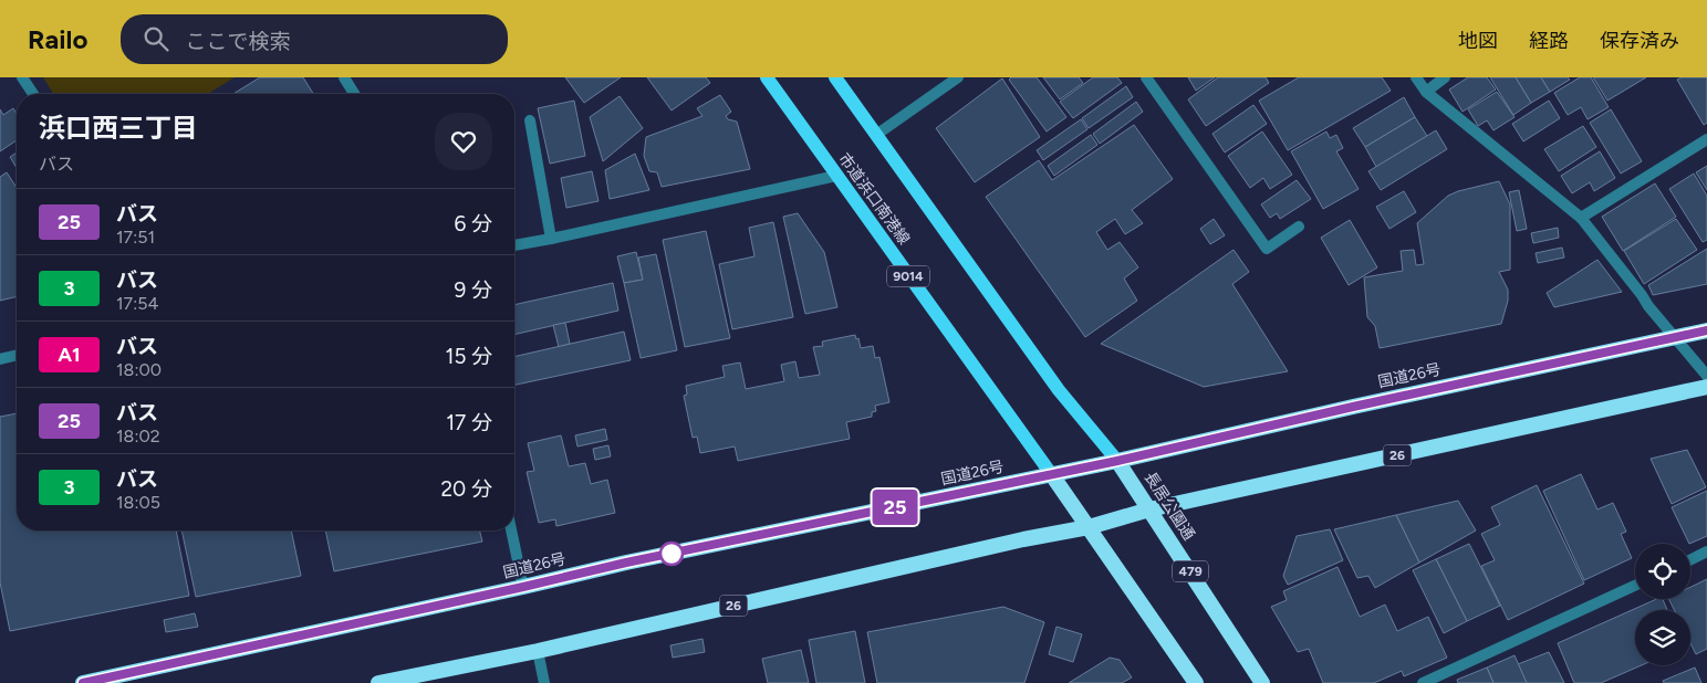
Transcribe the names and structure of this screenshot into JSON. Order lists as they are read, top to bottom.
{
  "streets": {
    "highway": [
      "国道26号",
      "26",
      "長居公園通",
      "479"
    ],
    "main road": ["市道浜口南港線", "9014"]
  },
  "crossings": [
    ["市道浜口南港線", "国道26号"],
    ["国道26号", "長居公園通"],
    ["26", "長居公園通"]
  ],
  "lines": ["bus line 25"],
  "page": {
    "header": "Railo",
    "search": "ここで検索",
    "nav": ["地図", "経路", "保存済み"],
    "on_map": "25",
    "heading": ["浜口西三丁目", "バス"],
    "list": [
      {
        "mark": "25",
        "name": "バス",
        "note": "17:51",
        "value": "6 分"
      },
      {
        "mark": "3",
        "name": "バス",
        "note": "17:54",
        "value": "9 分"
      },
      {
        "mark": "A1",
        "name": "バス",
        "note": "18:00",
        "value": "15 分"
      },
      {
        "mark": "25",
        "name": "バス",
        "note": "18:02",
        "value": "17 分"
      },
      {
        "mark": "3",
        "name": "バス",
        "note": "18:05",
        "value": "20 分"
      }
    ]
  }
}
